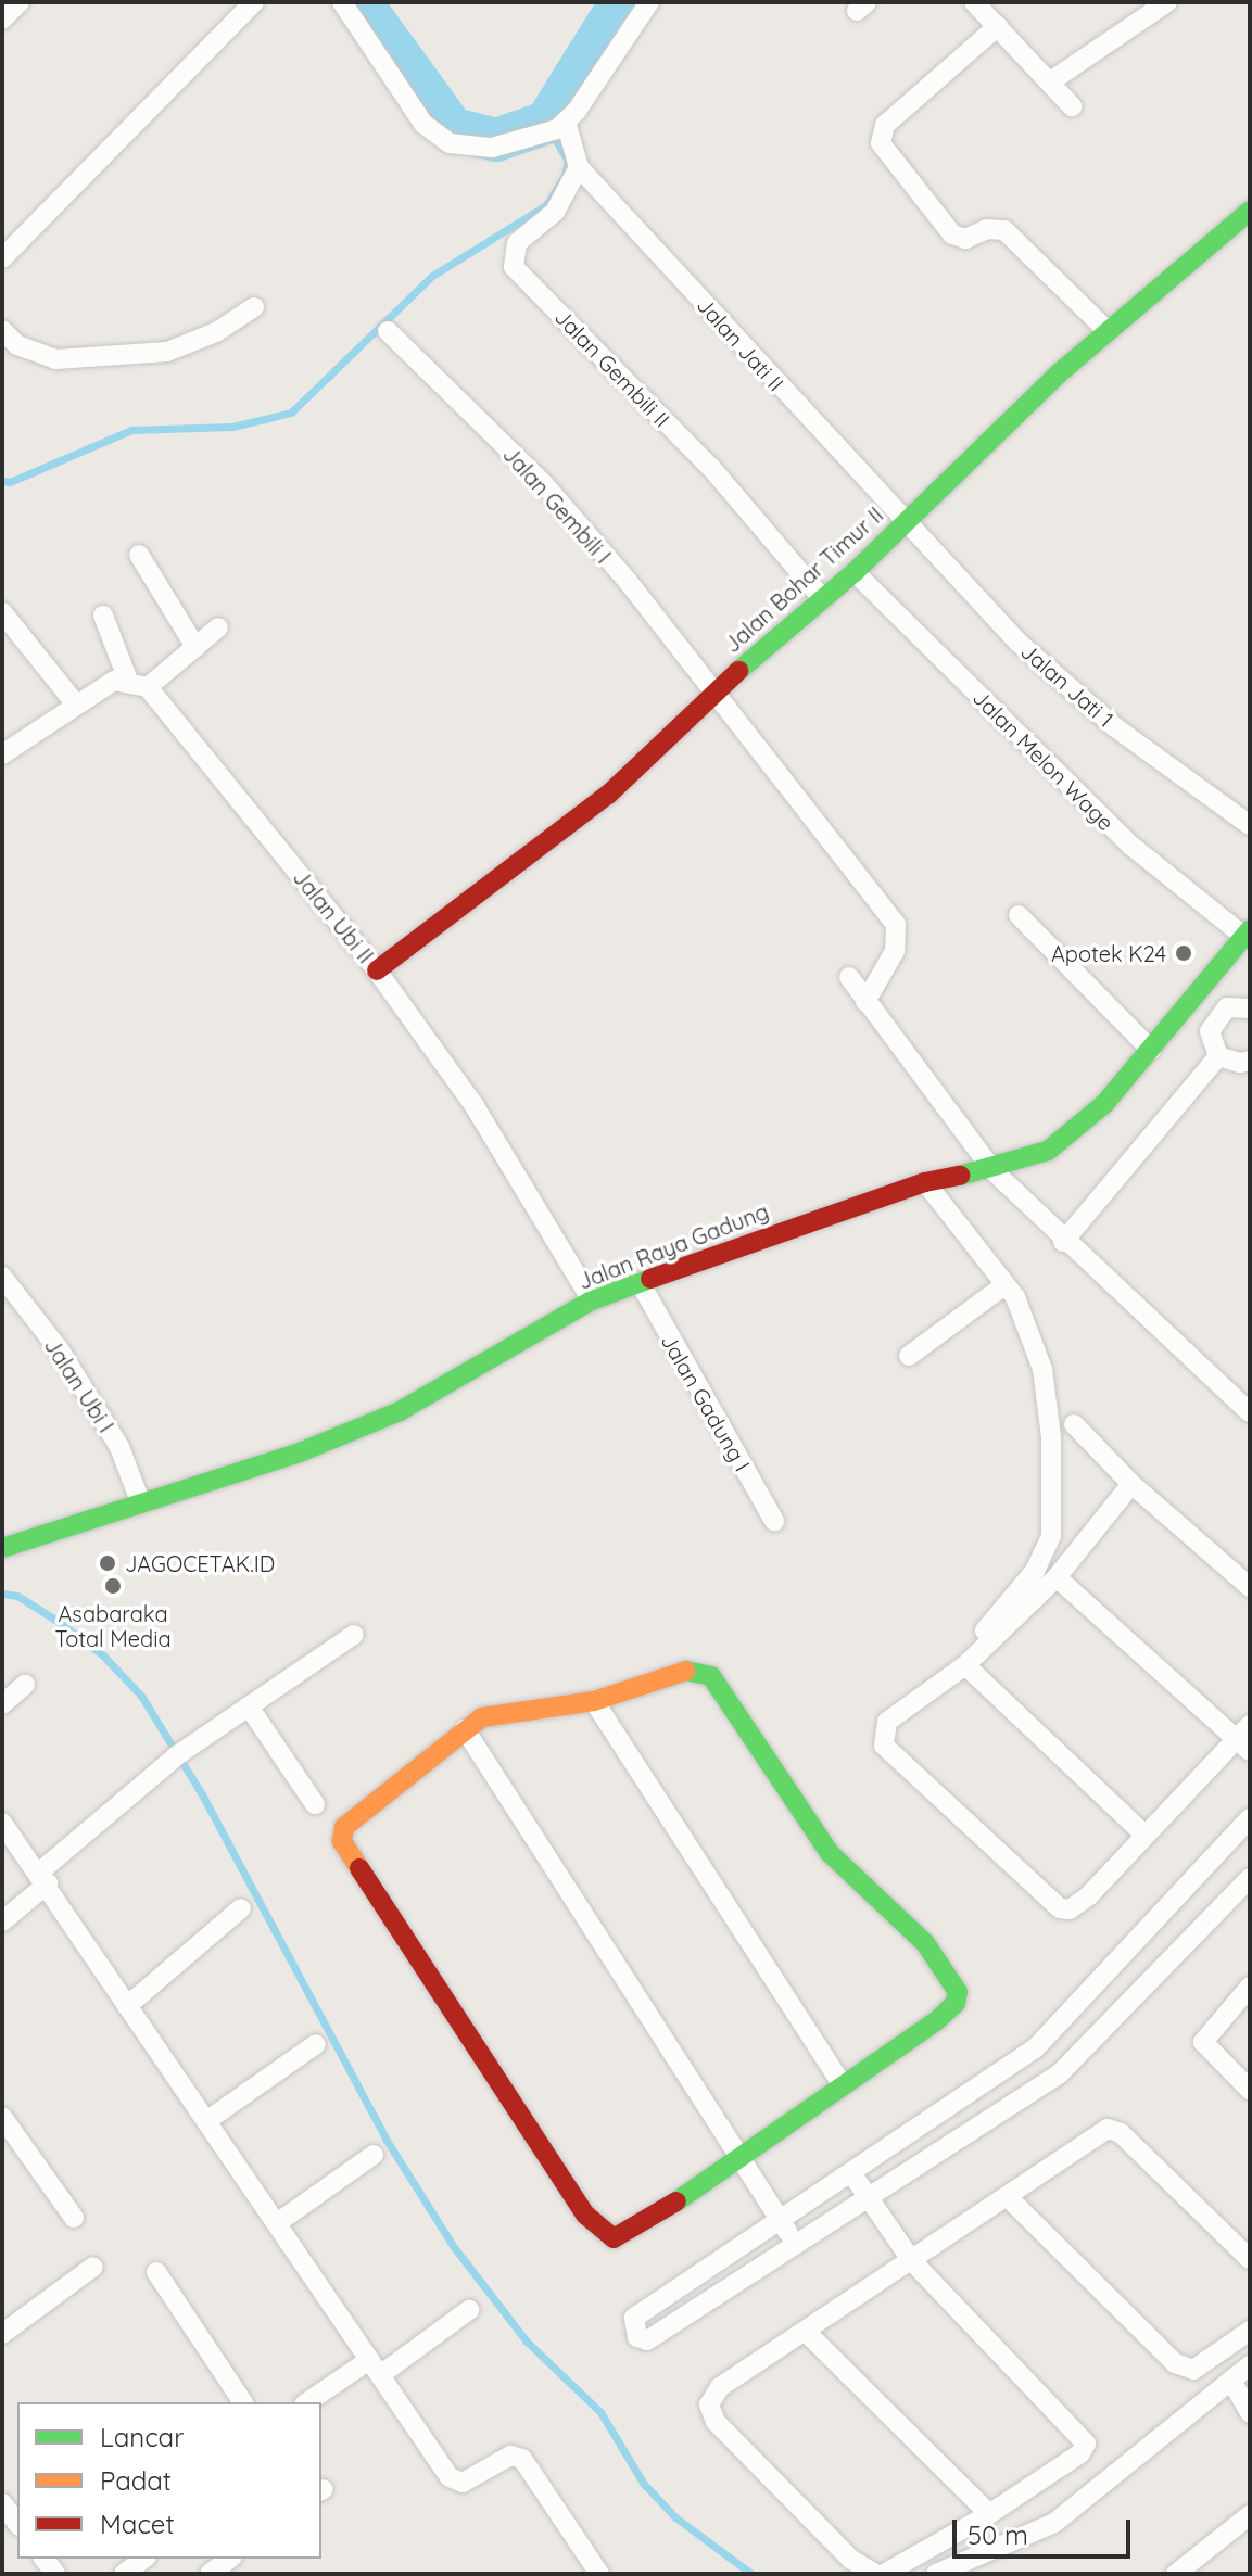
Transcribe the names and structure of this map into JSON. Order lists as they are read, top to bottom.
{
  "streets": {
    "street": [
      "Jalan Jati II",
      "Jalan Gembili II",
      "Jalan Gembili I",
      "Jalan Bohar Timur II",
      "Jalan Jati 1",
      "Jalan Melon Wage",
      "Jalan Ubi II",
      "Jalan Raya Gadung",
      "Jalan Ubi I",
      "Jalan Gadung I"
    ]
  },
  "crossings": [
    ["Jalan Jati II", "Jalan Gembili II"],
    ["Jalan Jati II", "Jalan Bohar Timur II"],
    ["Jalan Jati II", "Jalan Jati 1"],
    ["Jalan Gembili II", "Jalan Bohar Timur II"],
    ["Jalan Gembili I", "Jalan Bohar Timur II"],
    ["Jalan Bohar Timur II", "Jalan Jati 1"],
    ["Jalan Bohar Timur II", "Jalan Melon Wage"],
    ["Jalan Bohar Timur II", "Jalan Ubi II"],
    ["Jalan Melon Wage", "Jalan Raya Gadung"],
    ["Jalan Ubi II", "Jalan Raya Gadung"],
    ["Jalan Raya Gadung", "Jalan Ubi I"],
    ["Jalan Raya Gadung", "Jalan Gadung I"]
  ],
  "places": ["Apotek K24", "JAGOCETAK.ID", "Asabaraka Total Media"],
  "legend": ["Lancar", "Padat", "Macet"],
  "scale_bar": "50 m"
}
